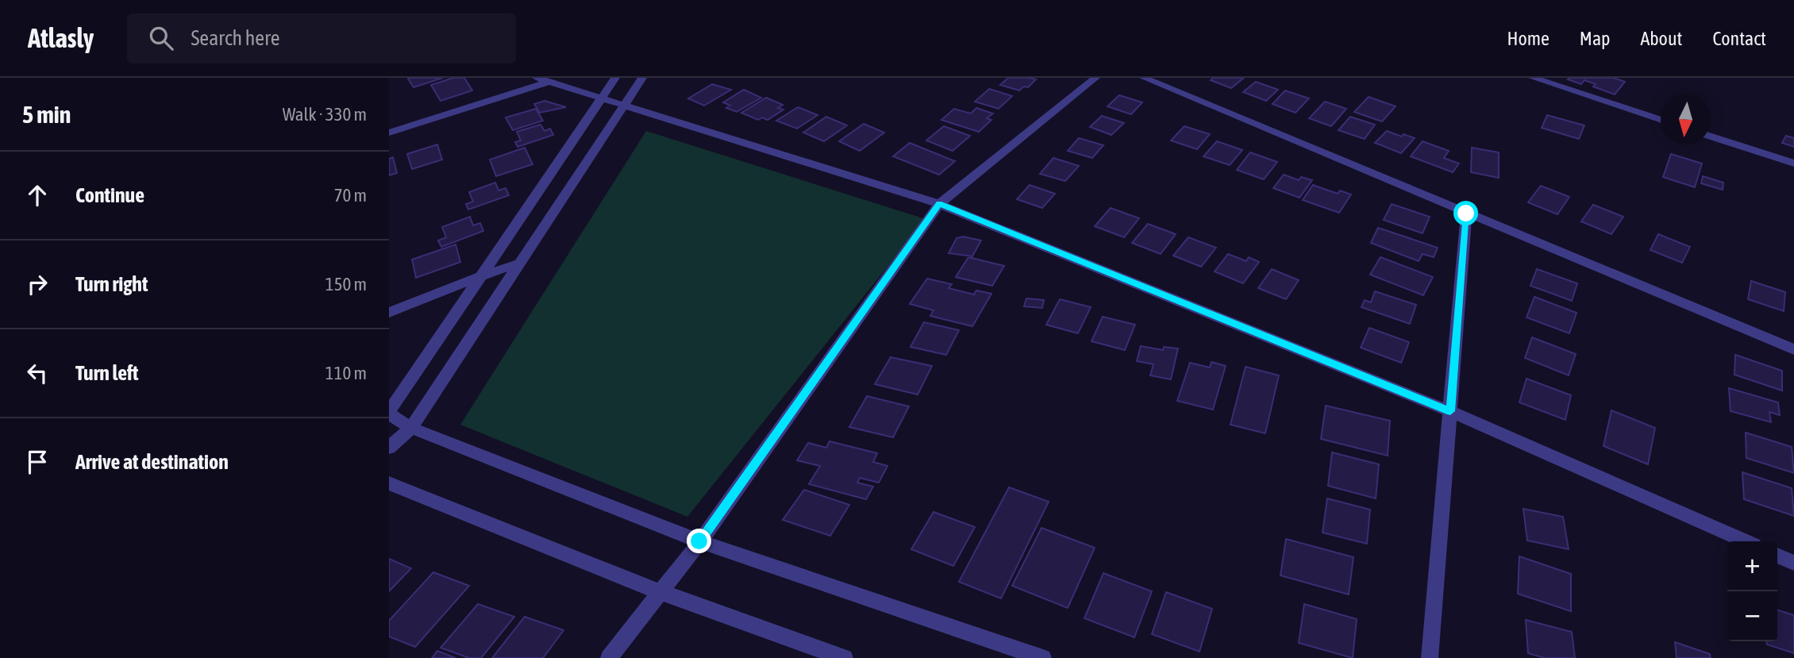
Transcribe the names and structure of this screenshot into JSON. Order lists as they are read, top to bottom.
{
  "north": "bottom",
  "page": {
    "header": "Atlasly",
    "search": "Search here",
    "nav": [
      "Home",
      "Map",
      "About",
      "Contact"
    ],
    "heading": ["5 min", "Walk · 330 m"],
    "list": [
      ["Continue", "70 m"],
      ["Turn right", "150 m"],
      ["Turn left", "110 m"],
      "Arrive at destination"
    ],
    "map_buttons": ["+", "−"]
  }
}
